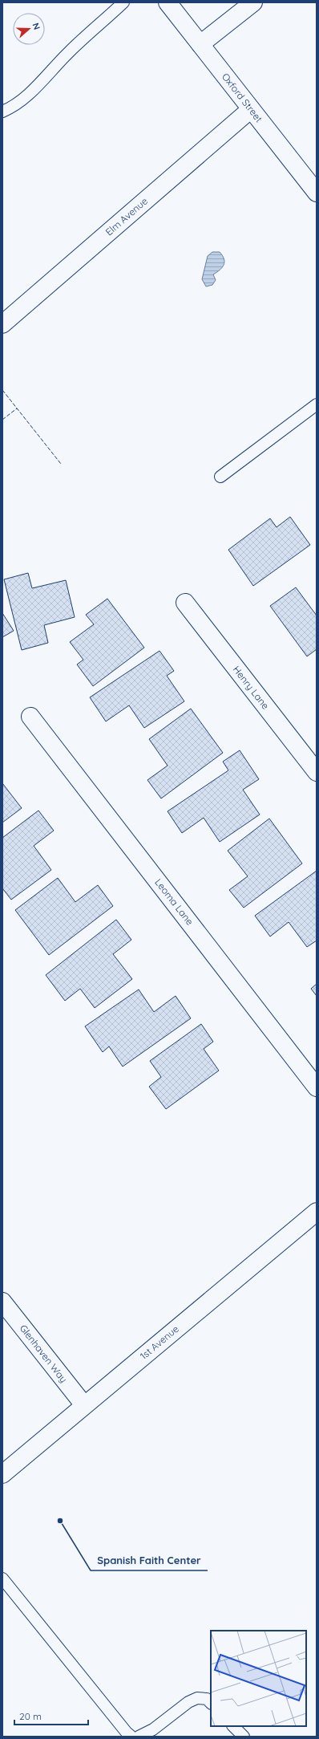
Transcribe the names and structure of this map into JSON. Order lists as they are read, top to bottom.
{
  "streets": {
    "street": [
      "Oxford Street",
      "Elm Avenue",
      "Henry Lane",
      "Leoma Lane",
      "1st Avenue",
      "Glenhaven Way"
    ]
  },
  "crossings": [
    ["Oxford Street", "Elm Avenue"],
    ["1st Avenue", "Glenhaven Way"]
  ],
  "places": ["Spanish Faith Center"],
  "scale_bar": "20 m",
  "north": "right"
}
